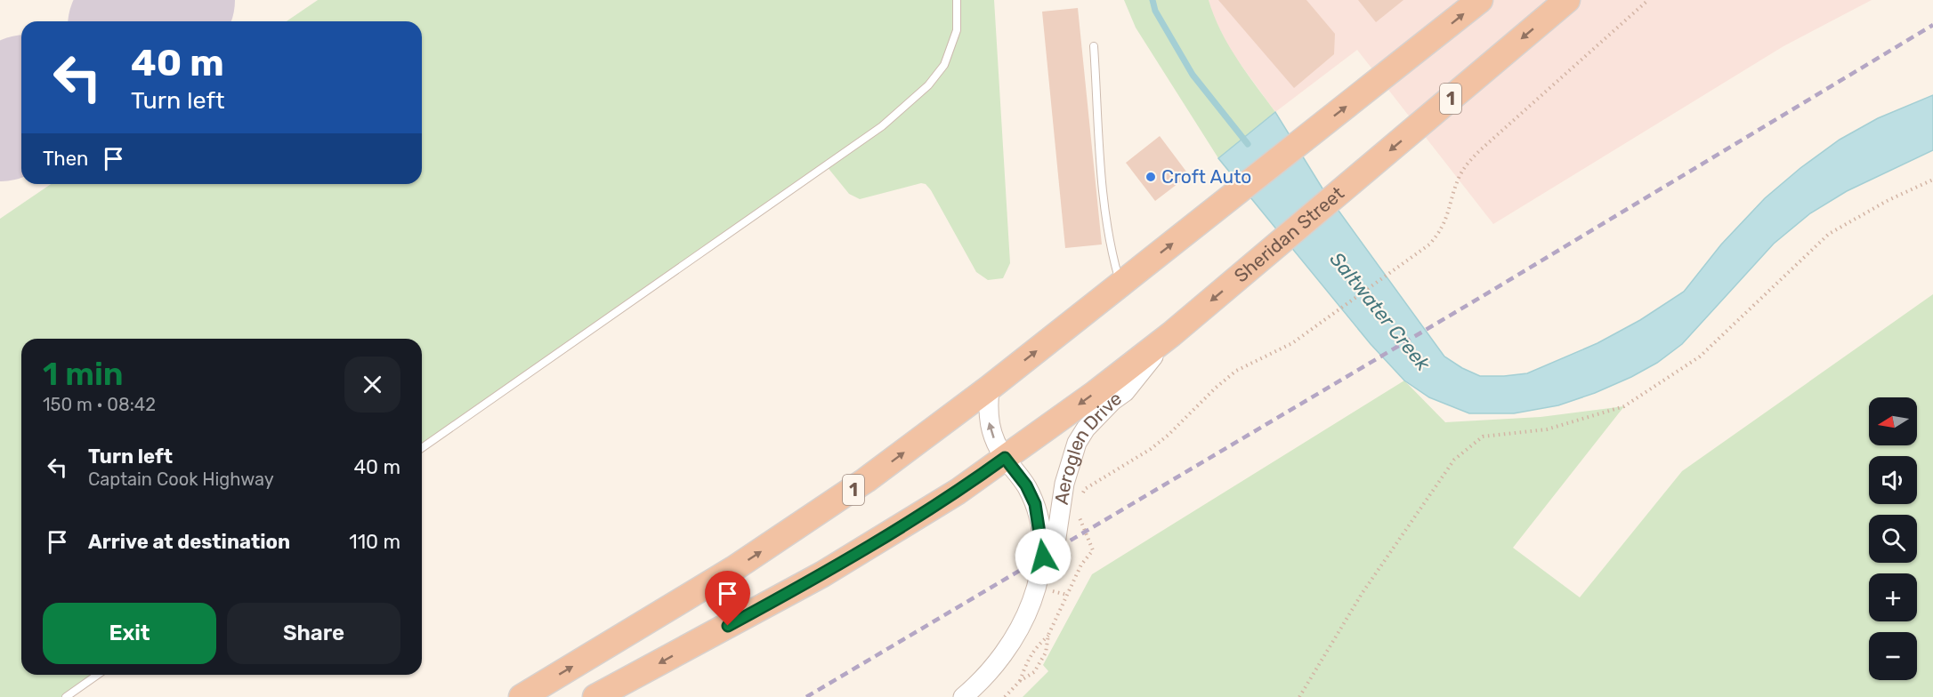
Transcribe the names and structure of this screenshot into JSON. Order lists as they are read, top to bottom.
{
  "streets": {
    "highway": ["1", "Sheridan Street"],
    "street": ["Aeroglen Drive"]
  },
  "crossings": [
    ["1", "Sheridan Street"],
    ["1", "Aeroglen Drive"],
    ["Sheridan Street", "Aeroglen Drive"]
  ],
  "water": ["Saltwater Creek"],
  "places": ["Croft Auto"],
  "north": "left",
  "page": {
    "turn": ["40 m", "Turn left"],
    "then": "Then",
    "heading": ["1 min", "150 m · 08:42"],
    "map_buttons": ["+", "−"],
    "list": [
      {
        "name": "Turn left",
        "note": "Captain Cook Highway",
        "value": "40 m"
      },
      {
        "name": "Arrive at destination",
        "value": "110 m"
      }
    ],
    "buttons": ["Exit", "Share"]
  }
}
